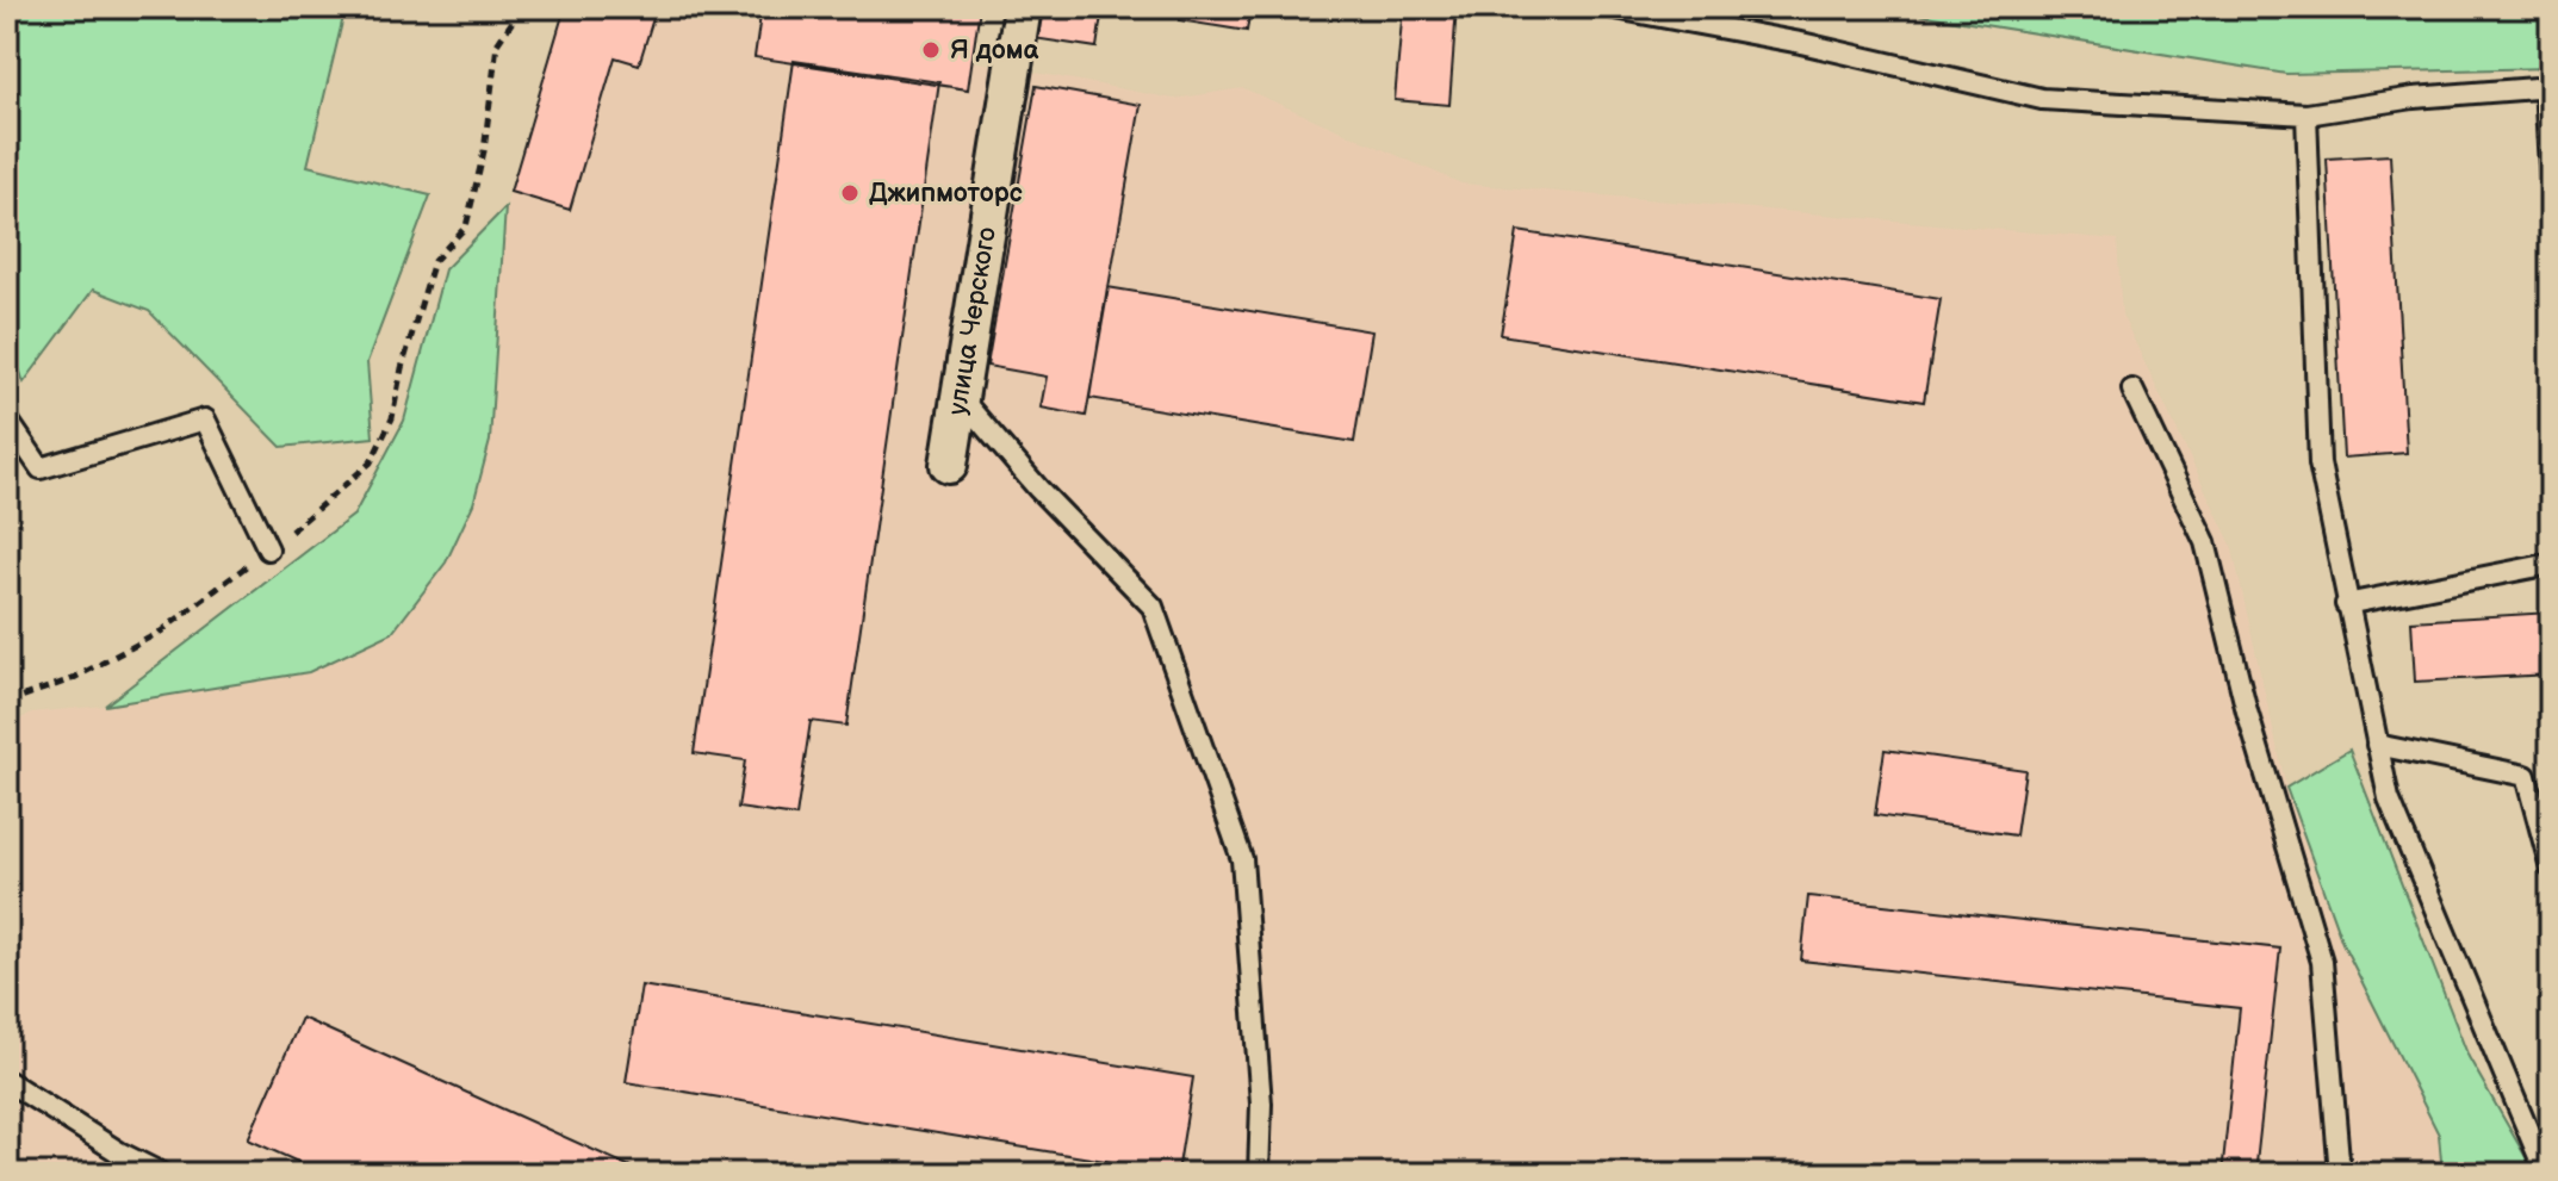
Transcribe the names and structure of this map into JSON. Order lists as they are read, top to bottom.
{
  "streets": {
    "street": ["улица Черского"]
  },
  "places": ["Я дома", "Джипмоторс"]
}
